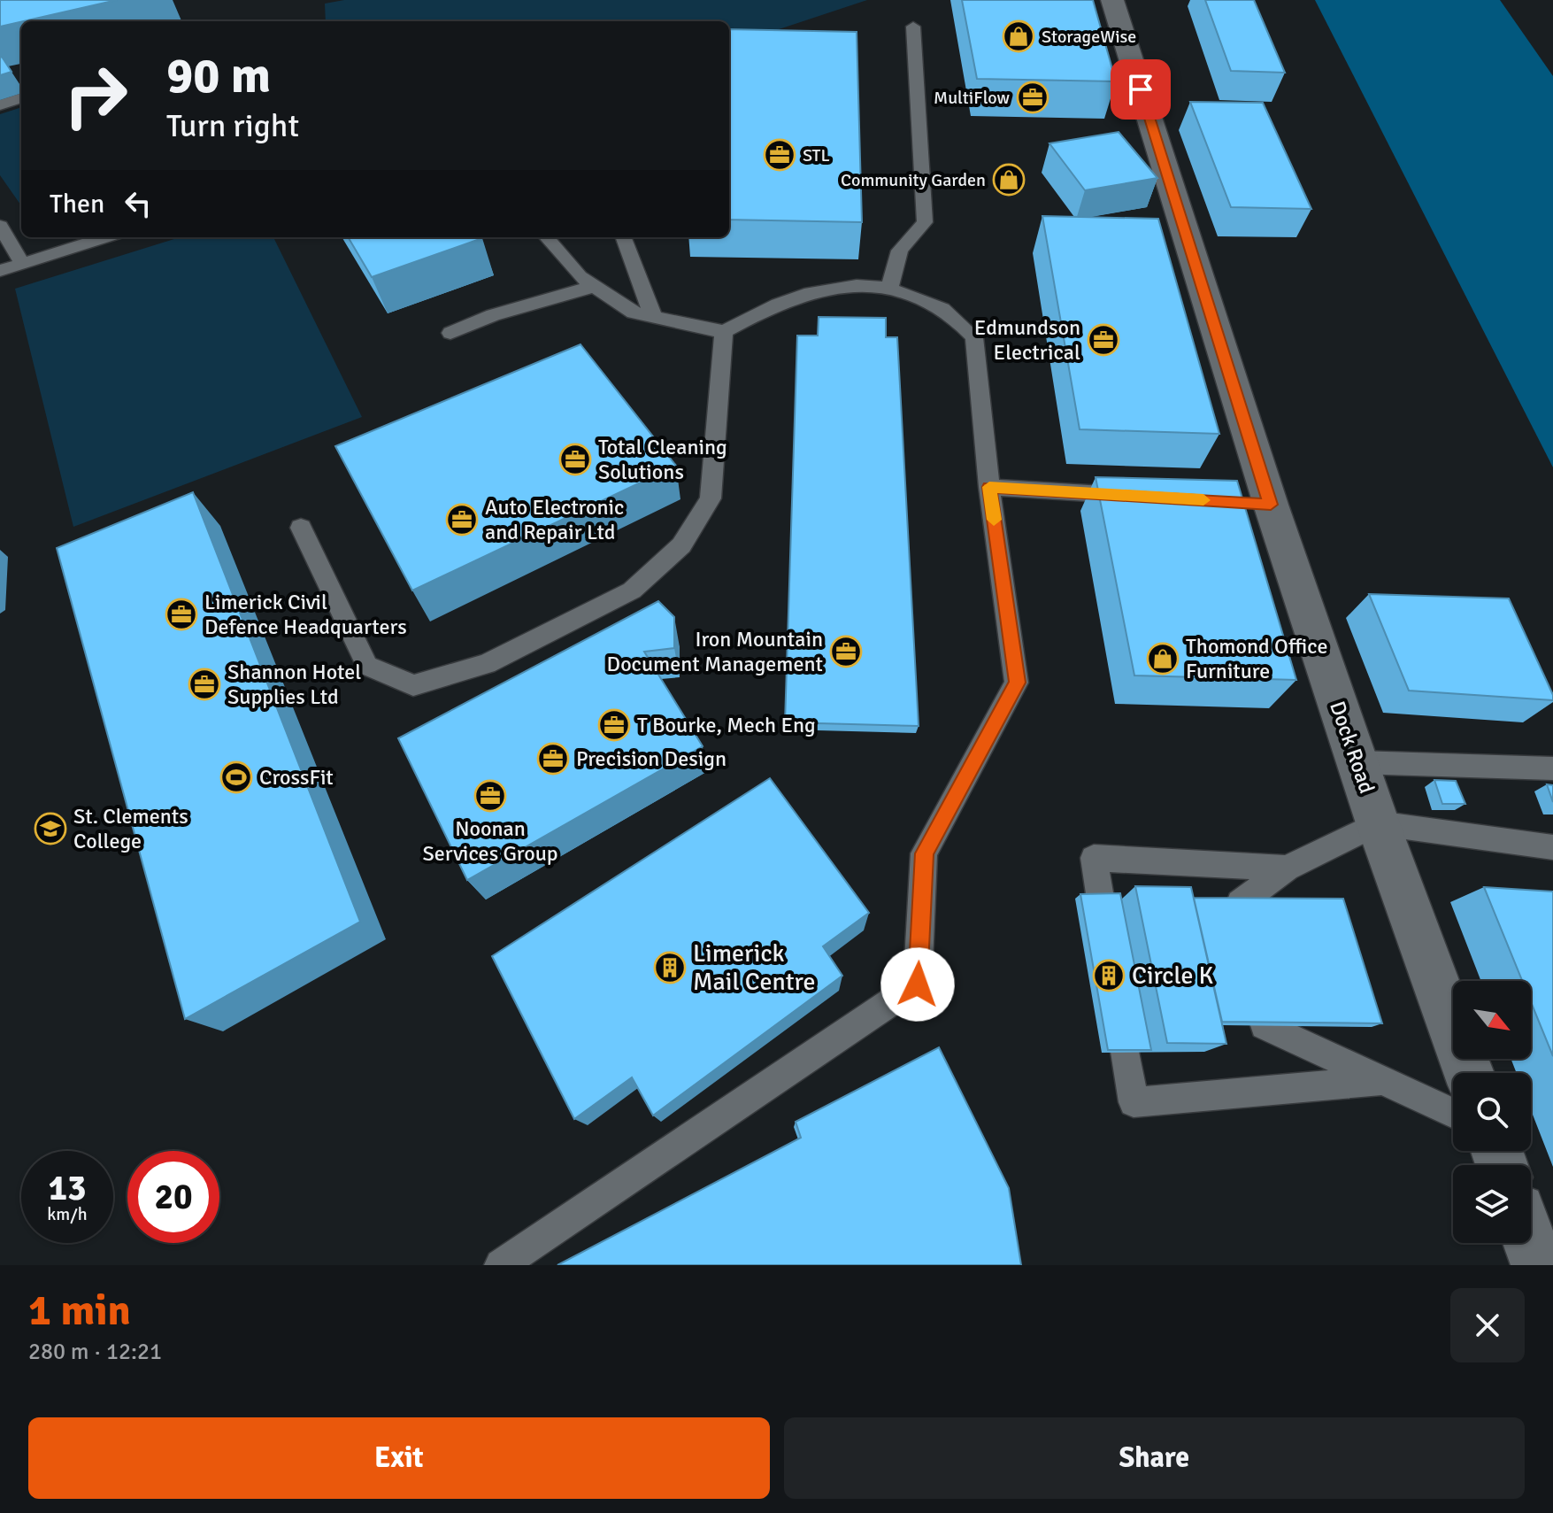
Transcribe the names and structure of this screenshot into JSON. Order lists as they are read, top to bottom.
{
  "streets": {
    "main road": ["Dock Road"]
  },
  "places": {
    "shop": ["StorageWise", "Community Garden", "Thomond Office Furniture"],
    "office": [
      "MultiFlow",
      "STL",
      "Edmundson Electrical",
      "Total Cleaning Solutions",
      "Auto Electronic and Repair Ltd",
      "Limerick Civil Defence Headquarters",
      "Iron Mountain Document Management",
      "Shannon Hotel Supplies Ltd",
      "T Bourke, Mech Eng",
      "Precision Design",
      "Noonan Services Group"
    ],
    "sports": ["CrossFit"],
    "school or university": ["St. Clements College"],
    "building": ["Limerick Mail Centre", "Circle K"]
  },
  "north": "bottom right",
  "page": {
    "turn": ["90 m", "Turn right"],
    "then": "Then",
    "speed": "13 km/h",
    "limit": "20",
    "heading": ["1 min", "280 m · 12:21"],
    "buttons": ["Exit", "Share"]
  }
}
